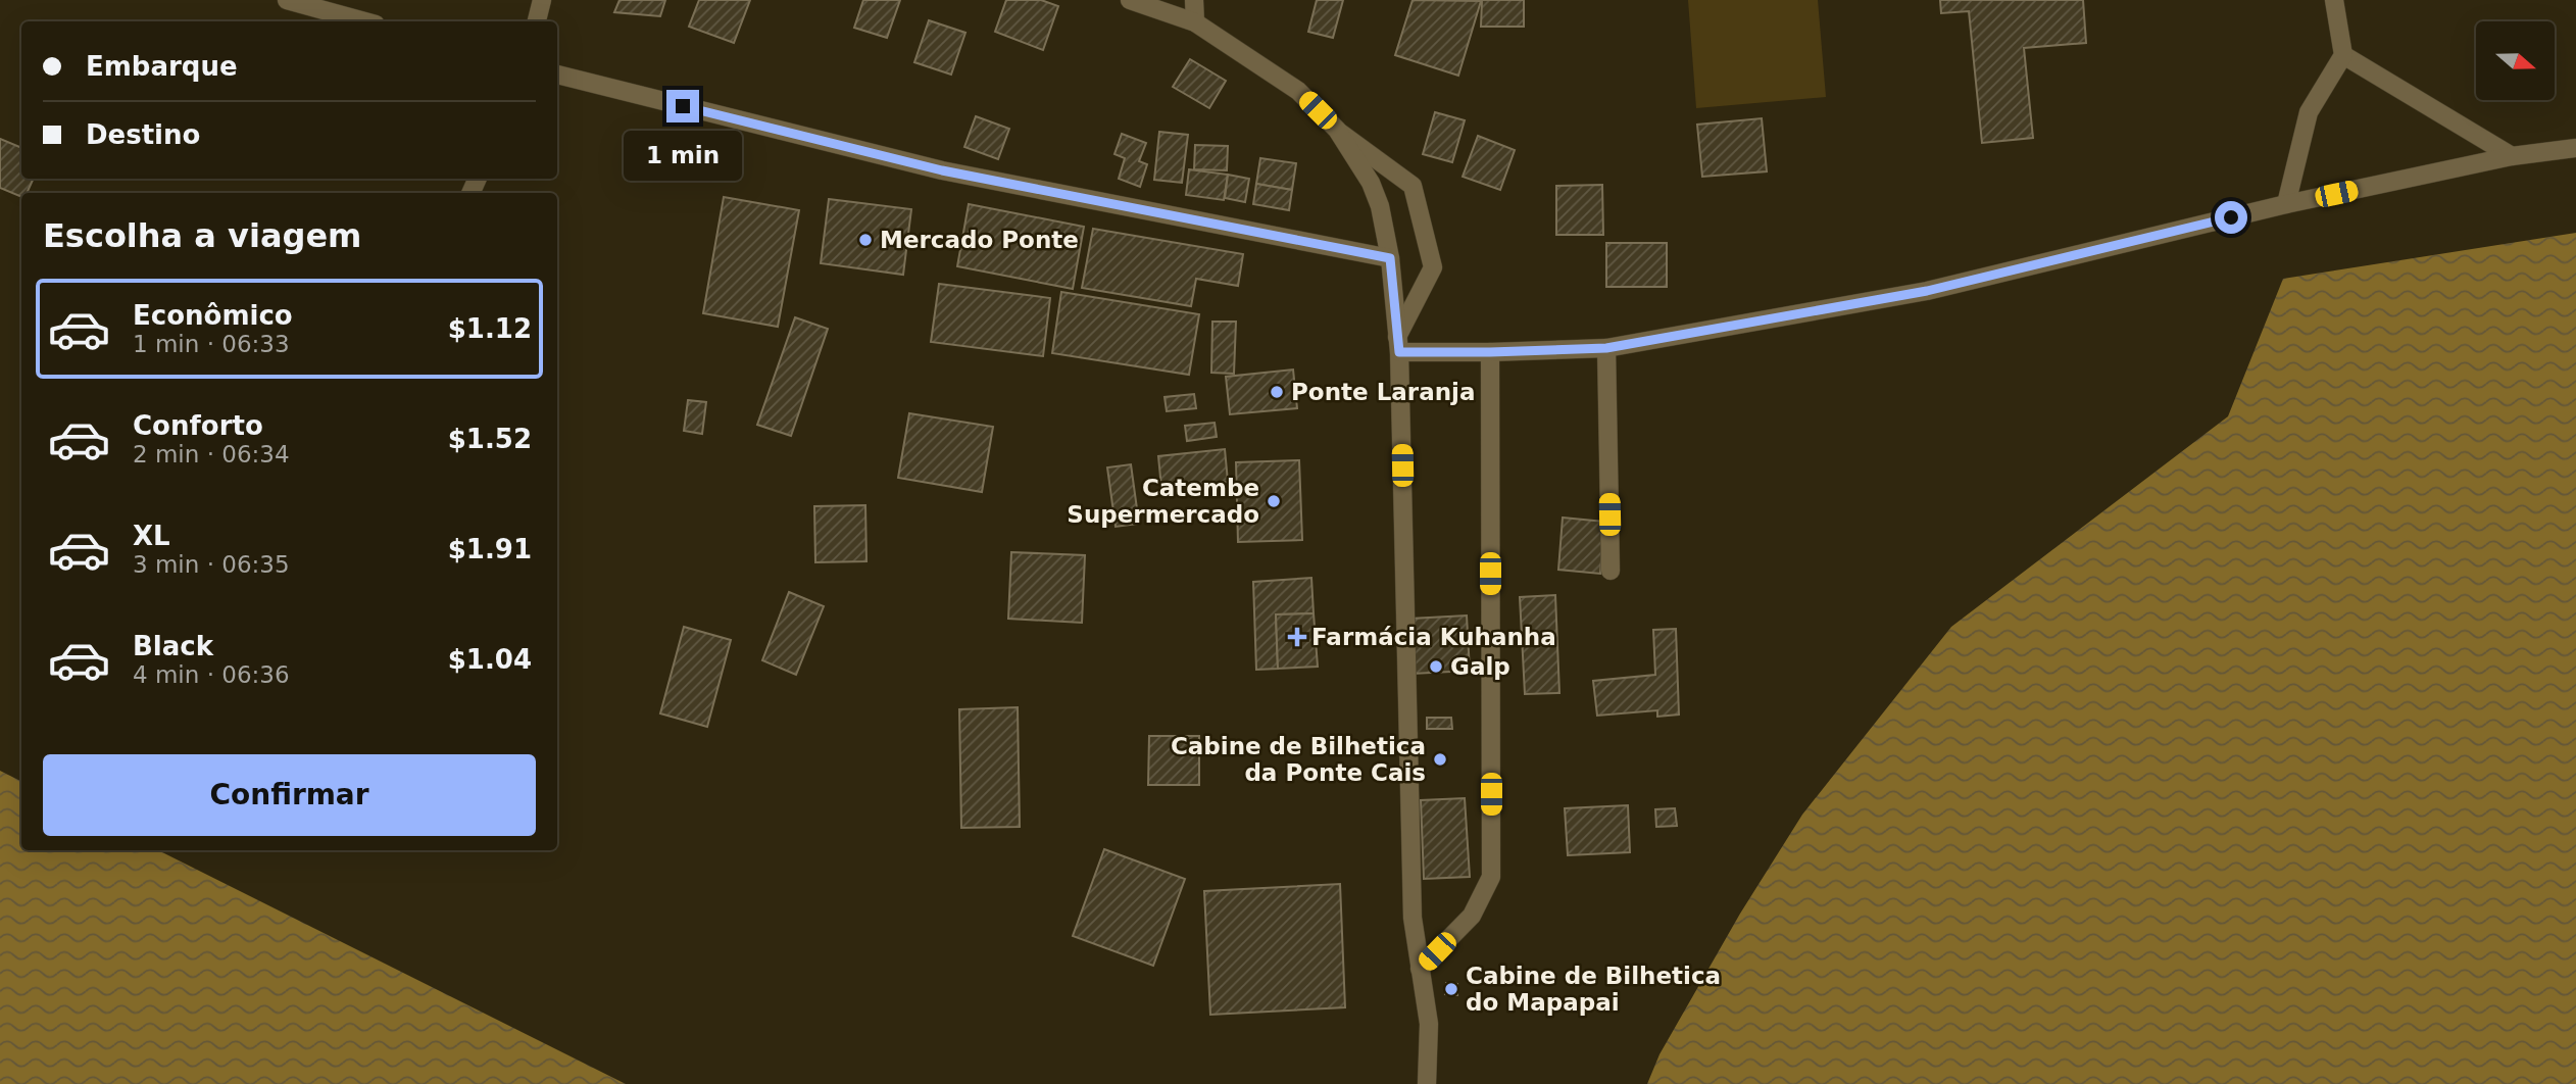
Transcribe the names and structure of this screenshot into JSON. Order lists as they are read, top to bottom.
{
  "places": {
    "other": [
      "Mercado Ponte",
      "Ponte Laranja",
      "Catembe Supermercado",
      "Galp",
      "Cabine de Bilhetica da Ponte Cais",
      "Cabine de Bilhetica do Mapapai"
    ],
    "health": ["Farmácia Kuhanha"]
  },
  "north": "right",
  "page": {
    "banner": ["Embarque", "Destino"],
    "bubble": "1 min",
    "heading": "Escolha a viagem",
    "list": [
      {
        "name": "Econômico",
        "note": "1 min · 06:33",
        "value": "$1.12"
      },
      {
        "name": "Conforto",
        "note": "2 min · 06:34",
        "value": "$1.52"
      },
      {
        "name": "XL",
        "note": "3 min · 06:35",
        "value": "$1.91"
      },
      {
        "name": "Black",
        "note": "4 min · 06:36",
        "value": "$1.04"
      }
    ],
    "buttons": "Confirmar"
  }
}
